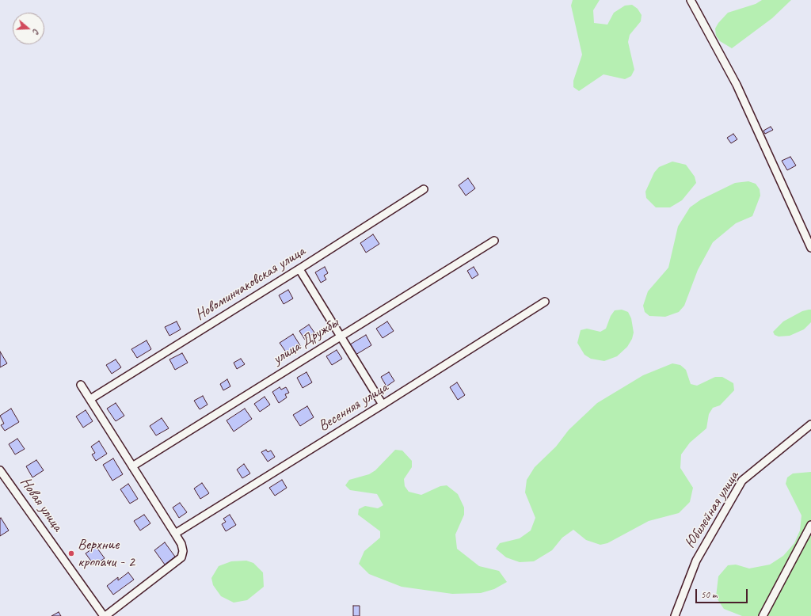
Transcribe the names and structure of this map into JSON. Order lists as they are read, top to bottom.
{
  "streets": {
    "street": [
      "Новоминчаковская улица",
      "улица Дружбы",
      "Весенняя улица",
      "Новая улица",
      "Юбилейная улица"
    ]
  },
  "places": ["Верхние кропачи - 2"],
  "scale_bar": "50 m",
  "north": "right"
}
